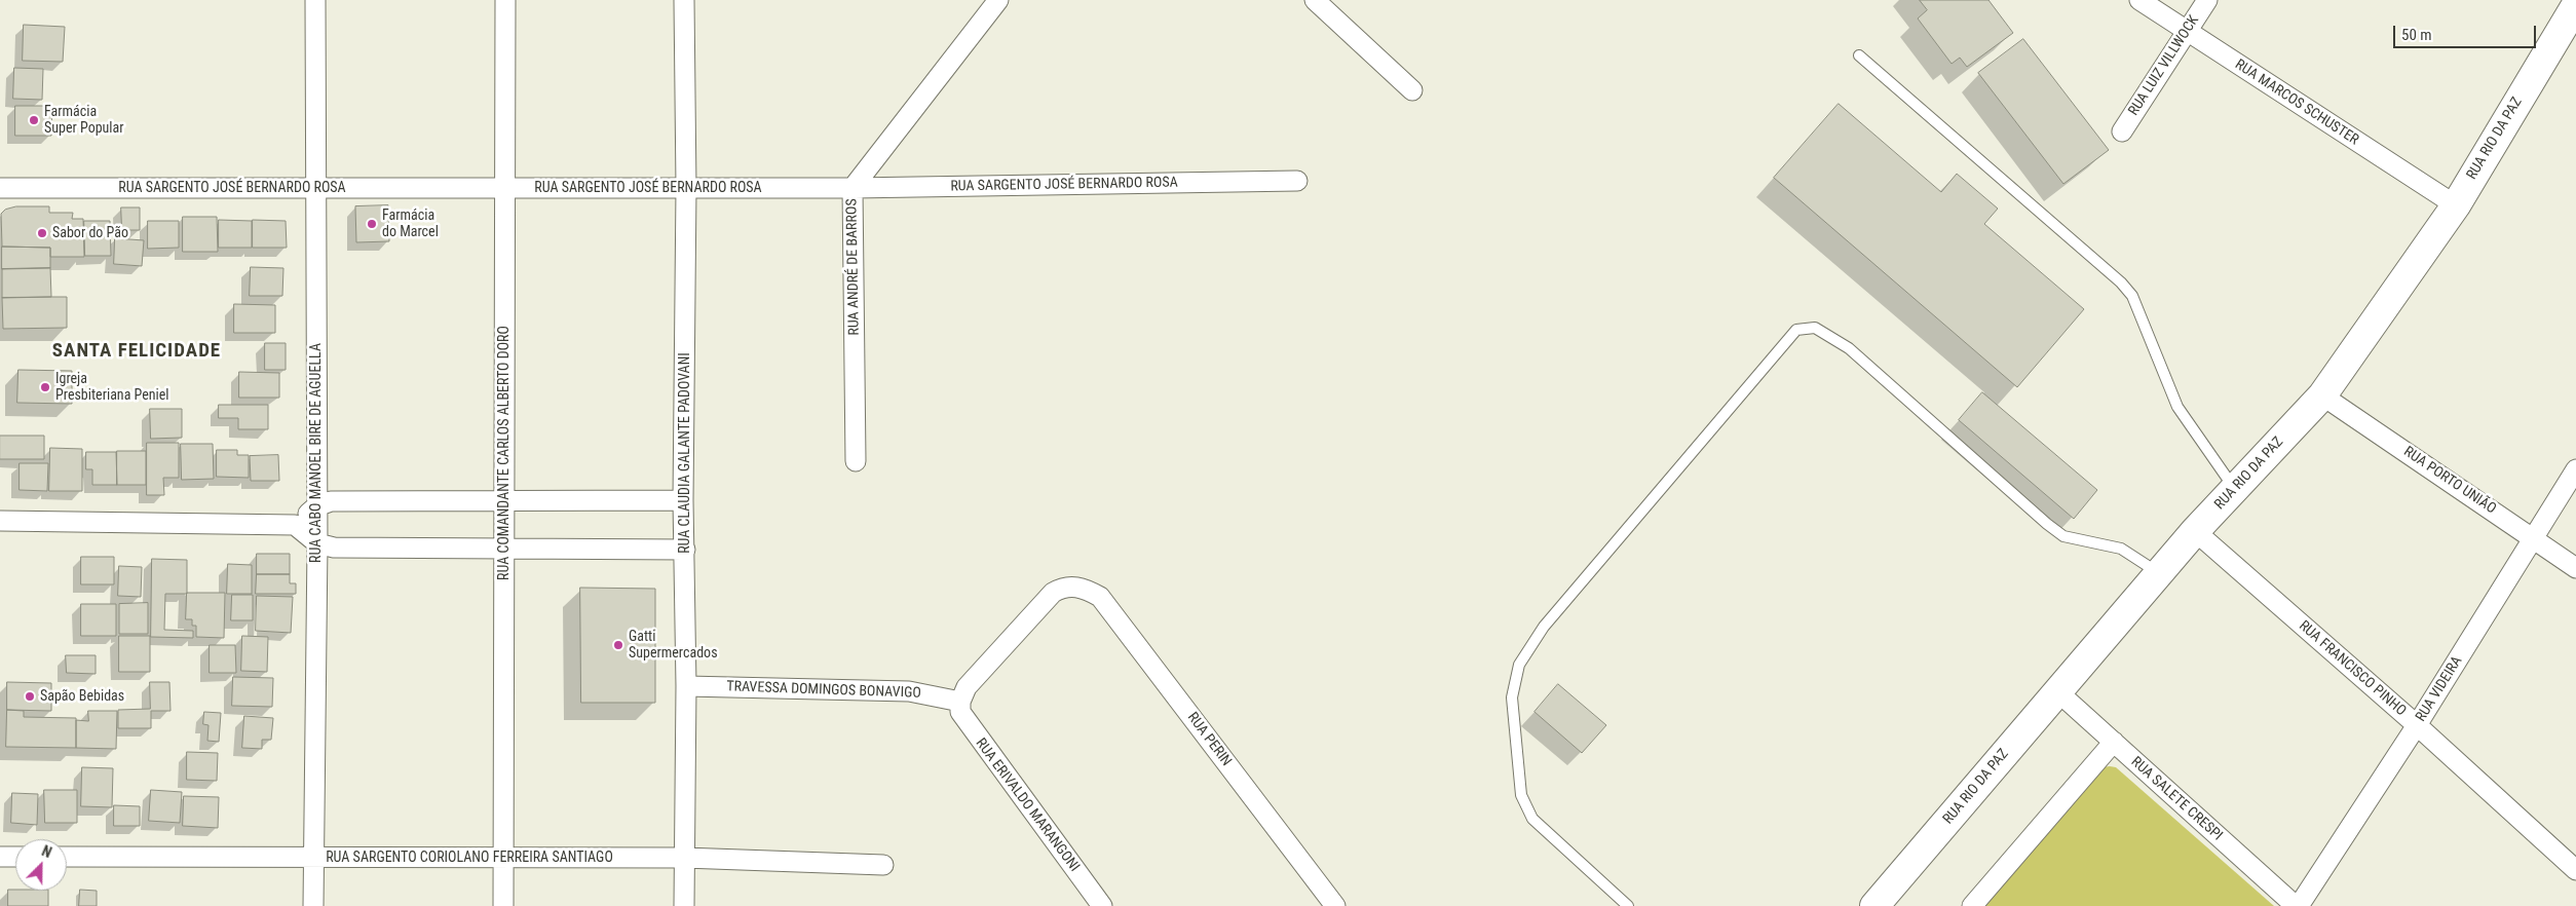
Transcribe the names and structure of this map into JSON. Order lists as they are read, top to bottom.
{
  "streets": {
    "main road": ["RUA RIO DA PAZ"],
    "street": [
      "RUA LUIZ VILLWOCK",
      "RUA MARCOS SCHUSTER",
      "RUA SARGENTO JOSÉ BERNARDO ROSA",
      "RUA ANDRÉ DE BARROS",
      "RUA CABO MANOEL BIRE DE AGUELLA",
      "RUA COMANDANTE CARLOS ALBERTO DORO",
      "RUA CLAUDIA GALANTE PADOVANI",
      "RUA PORTO UNIÃO",
      "RUA FRANCISCO PINHO",
      "RUA VIDEIRA",
      "TRAVESSA DOMINGOS BONAVIGO",
      "RUA PERIN",
      "RUA SALETE CRESPI",
      "RUA ERIVALDO MARANGONI",
      "RUA SARGENTO CORIOLANO FERREIRA SANTIAGO"
    ]
  },
  "crossings": [
    ["RUA LUIZ VILLWOCK", "RUA MARCOS SCHUSTER"],
    ["RUA MARCOS SCHUSTER", "RUA RIO DA PAZ"],
    ["RUA RIO DA PAZ", "RUA PORTO UNIÃO"],
    ["RUA RIO DA PAZ", "RUA FRANCISCO PINHO"],
    ["RUA RIO DA PAZ", "RUA SALETE CRESPI"],
    ["RUA SARGENTO JOSÉ BERNARDO ROSA", "RUA ANDRÉ DE BARROS"],
    ["RUA SARGENTO JOSÉ BERNARDO ROSA", "RUA CABO MANOEL BIRE DE AGUELLA"],
    ["RUA SARGENTO JOSÉ BERNARDO ROSA", "RUA COMANDANTE CARLOS ALBERTO DORO"],
    ["RUA SARGENTO JOSÉ BERNARDO ROSA", "RUA CLAUDIA GALANTE PADOVANI"],
    ["RUA CABO MANOEL BIRE DE AGUELLA", "RUA SARGENTO CORIOLANO FERREIRA SANTIAGO"],
    ["RUA COMANDANTE CARLOS ALBERTO DORO", "RUA SARGENTO CORIOLANO FERREIRA SANTIAGO"],
    ["RUA CLAUDIA GALANTE PADOVANI", "TRAVESSA DOMINGOS BONAVIGO"],
    ["RUA CLAUDIA GALANTE PADOVANI", "RUA SARGENTO CORIOLANO FERREIRA SANTIAGO"],
    ["RUA PORTO UNIÃO", "RUA VIDEIRA"],
    ["RUA FRANCISCO PINHO", "RUA VIDEIRA"],
    ["RUA VIDEIRA", "RUA SALETE CRESPI"],
    ["TRAVESSA DOMINGOS BONAVIGO", "RUA PERIN"],
    ["TRAVESSA DOMINGOS BONAVIGO", "RUA ERIVALDO MARANGONI"],
    ["RUA PERIN", "RUA ERIVALDO MARANGONI"]
  ],
  "districts": ["SANTA FELICIDADE"],
  "places": [
    "Farmácia Super Popular",
    "Farmácia do Marcel",
    "Sabor do Pão",
    "Igreja Presbiteriana Peniel",
    "Gatti Supermercados",
    "Sapão Bebidas"
  ],
  "scale_bar": "50 m",
  "north": "top right"
}
